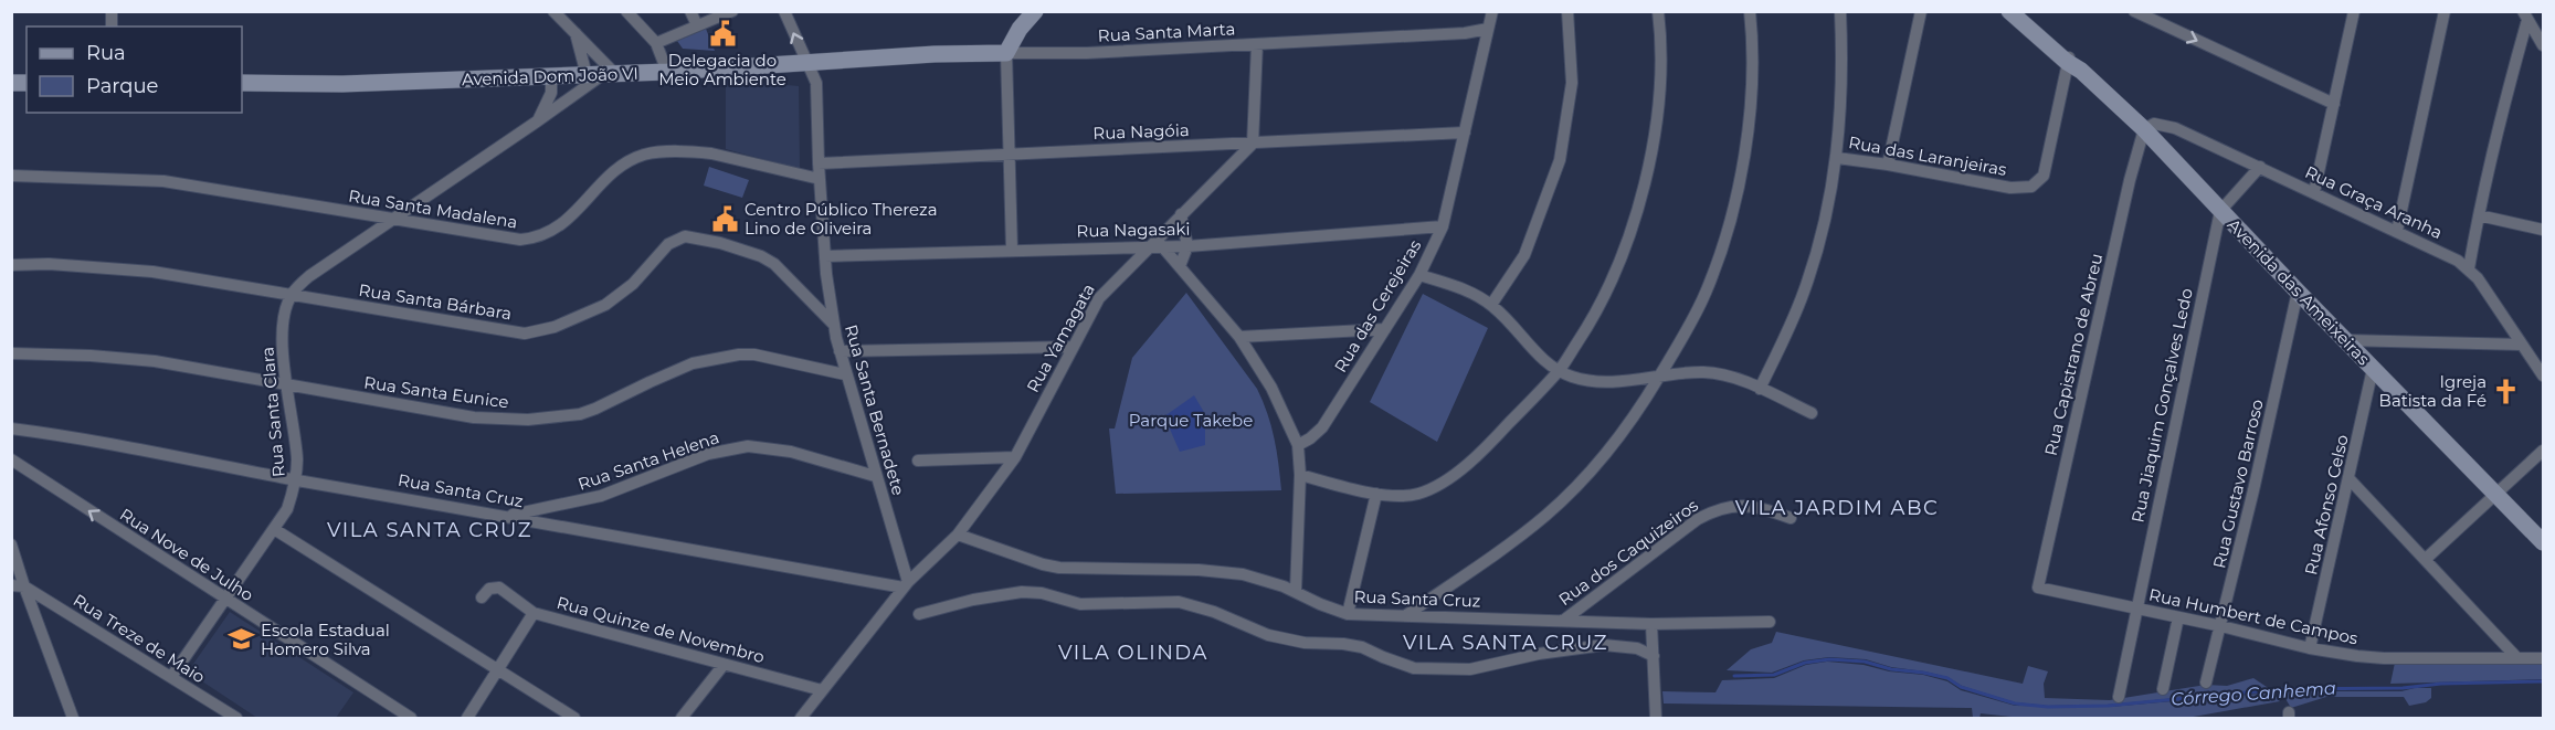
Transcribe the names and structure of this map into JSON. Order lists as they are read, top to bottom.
{
  "streets": {
    "street": [
      "Rua Santa Marta",
      "Avenida Dom João VI",
      "Rua Nagóia",
      "Rua das Laranjeiras",
      "Rua Graça Aranha",
      "Rua Santa Madalena",
      "Rua Nagasaki",
      "Avenida das Ameixeiras",
      "Rua Santa Bárbara",
      "Rua das Cerejeiras",
      "Rua Yamagata",
      "Rua Capistrano de Abreu",
      "Rua Santa Eunice",
      "Rua Jiaquim Gonçalves Ledo",
      "Rua Santa Bernadete",
      "Rua Santa Clara",
      "Rua Santa Helena",
      "Rua Gustavo Barroso",
      "Rua Santa Cruz",
      "Rua Afonso Celso",
      "Rua dos Caquizeiros",
      "Rua Nove de Julho",
      "Rua Humbert de Campos",
      "Rua Quinze de Novembro",
      "Rua Treze de Maio"
    ]
  },
  "crossings": [
    ["Rua Santa Marta", "Avenida Dom João VI"],
    ["Rua Santa Marta", "Rua das Cerejeiras"],
    ["Avenida Dom João VI", "Rua Santa Bernadete"],
    ["Rua Nagóia", "Rua das Cerejeiras"],
    ["Rua Nagóia", "Rua Yamagata"],
    ["Rua Nagóia", "Rua Santa Bernadete"],
    ["Rua das Laranjeiras", "Avenida das Ameixeiras"],
    ["Rua Graça Aranha", "Avenida das Ameixeiras"],
    ["Rua Graça Aranha", "Rua Capistrano de Abreu"],
    ["Rua Santa Madalena", "Rua Santa Bernadete"],
    ["Rua Nagasaki", "Rua das Cerejeiras"],
    ["Rua Nagasaki", "Rua Yamagata"],
    ["Rua Nagasaki", "Rua Santa Bernadete"],
    ["Avenida das Ameixeiras", "Rua Capistrano de Abreu"],
    ["Avenida das Ameixeiras", "Rua Jiaquim Gonçalves Ledo"],
    ["Avenida das Ameixeiras", "Rua Gustavo Barroso"],
    ["Avenida das Ameixeiras", "Rua Afonso Celso"],
    ["Rua Santa Bárbara", "Rua Santa Bernadete"],
    ["Rua Santa Bárbara", "Rua Santa Clara"],
    ["Rua Yamagata", "Rua Santa Bernadete"],
    ["Rua Yamagata", "Rua Santa Cruz"],
    ["Rua Yamagata", "Rua Quinze de Novembro"],
    ["Rua Capistrano de Abreu", "Rua Humbert de Campos"],
    ["Rua Santa Eunice", "Rua Santa Bernadete"],
    ["Rua Santa Eunice", "Rua Santa Clara"],
    ["Rua Jiaquim Gonçalves Ledo", "Rua Humbert de Campos"],
    ["Rua Santa Bernadete", "Rua Santa Helena"],
    ["Rua Santa Bernadete", "Rua Santa Cruz"],
    ["Rua Santa Clara", "Rua Santa Cruz"],
    ["Rua Santa Clara", "Rua Nove de Julho"],
    ["Rua Santa Clara", "Rua Treze de Maio"],
    ["Rua Santa Helena", "Rua Santa Cruz"],
    ["Rua Gustavo Barroso", "Rua Humbert de Campos"],
    ["Rua Santa Cruz", "Rua dos Caquizeiros"],
    ["Rua Afonso Celso", "Rua Humbert de Campos"]
  ],
  "one_way": ["Rua Nove de Julho"],
  "districts": [
    "VILA JARDIM ABC",
    "VILA SANTA CRUZ",
    "VILA SANTA CRUZ",
    "VILA OLINDA"
  ],
  "water": ["Córrego Canhema"],
  "parks": ["Parque Takebe"],
  "places": {
    "public building": ["Delegacia do Meio Ambiente", "Centro Público Thereza Lino de Oliveira"],
    "church": ["Igreja Batista da Fé"],
    "school or university": ["Escola Estadual Homero Silva"]
  },
  "legend": ["Rua", "Parque"]
}
